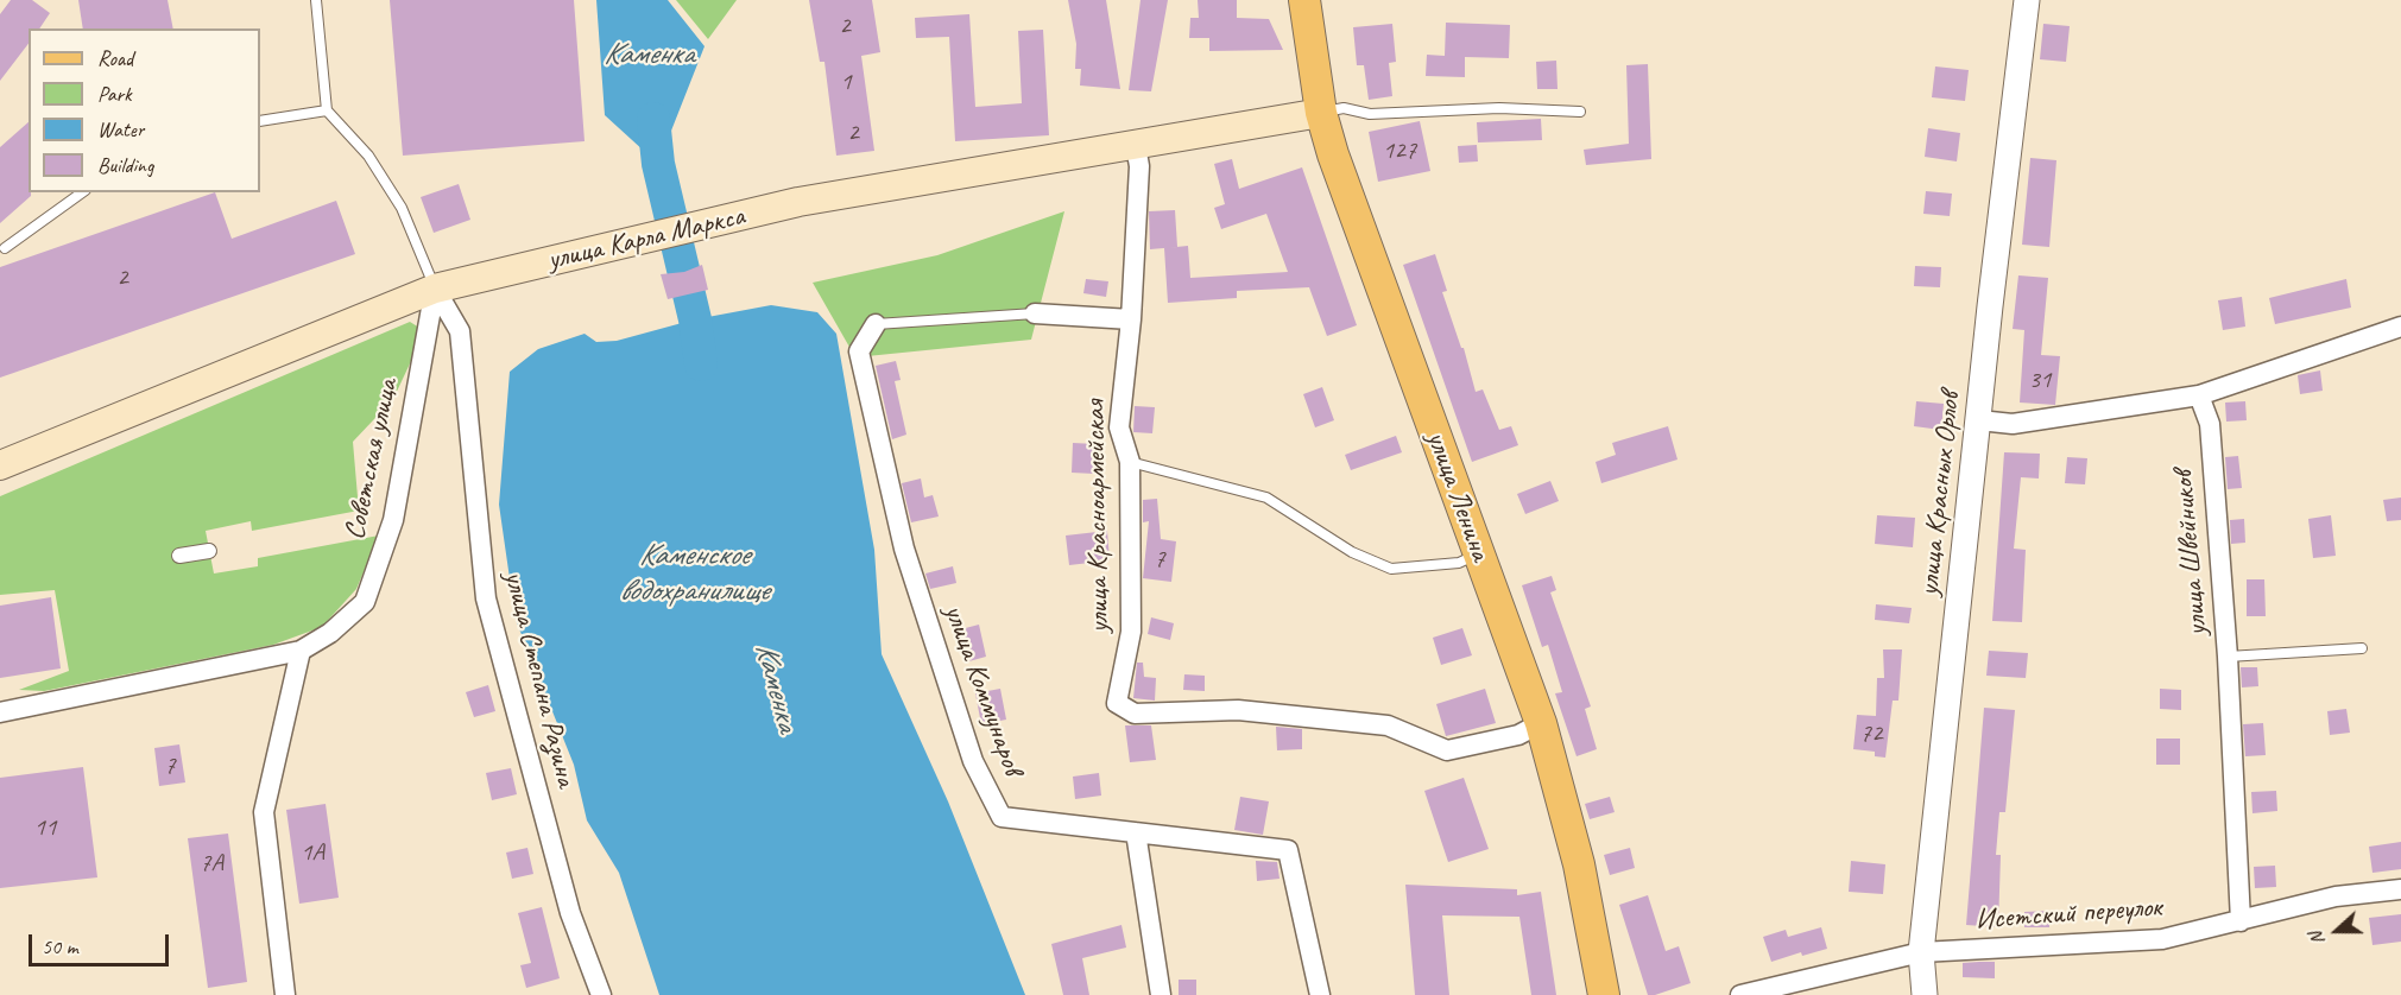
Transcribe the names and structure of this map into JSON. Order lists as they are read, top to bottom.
{
  "streets": {
    "main road": ["улица Карла Маркса", "улица Ленина"],
    "street": [
      "Советская улица",
      "улица Красных Орлов",
      "улица Красноармейская",
      "улица Швейников",
      "улица Степана Разина",
      "улица Коммунаров",
      "Исетский переулок"
    ]
  },
  "crossings": [
    ["улица Карла Маркса", "Советская улица"],
    ["улица Карла Маркса", "улица Ленина"],
    ["улица Карла Маркса", "улица Красноармейская"],
    ["улица Карла Маркса", "улица Степана Разина"],
    ["Советская улица", "улица Степана Разина"],
    ["улица Красных Орлов", "Исетский переулок"],
    ["улица Ленина", "улица Красноармейская"],
    ["улица Швейников", "Исетский переулок"]
  ],
  "water": ["Каменка", "Каменское водохранилище"],
  "house_numbers": [
    "2",
    "1",
    "2",
    "127",
    "2",
    "31",
    "7",
    "72",
    "7",
    "11",
    "1А",
    "7А"
  ],
  "legend": [
    "Road",
    "Park",
    "Water",
    "Building"
  ],
  "scale_bar": "50 m",
  "north": "left"
}
